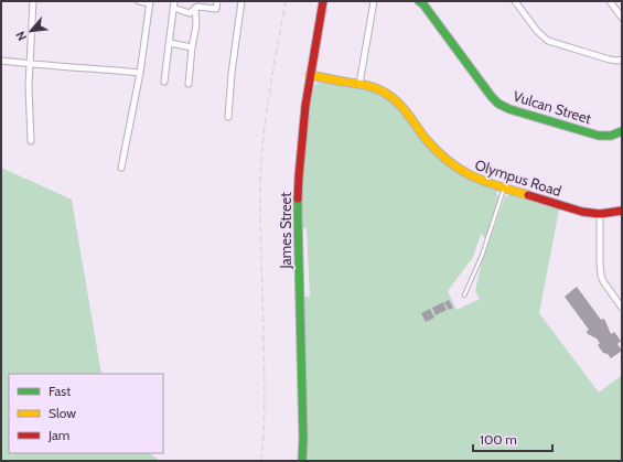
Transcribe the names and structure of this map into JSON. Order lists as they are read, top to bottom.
{
  "streets": {
    "street": ["Vulcan Street", "Olympus Road", "James Street"]
  },
  "crossings": [
    ["Olympus Road", "James Street"]
  ],
  "legend": ["Fast", "Slow", "Jam"],
  "scale_bar": "100 m",
  "north": "bottom left"
}
